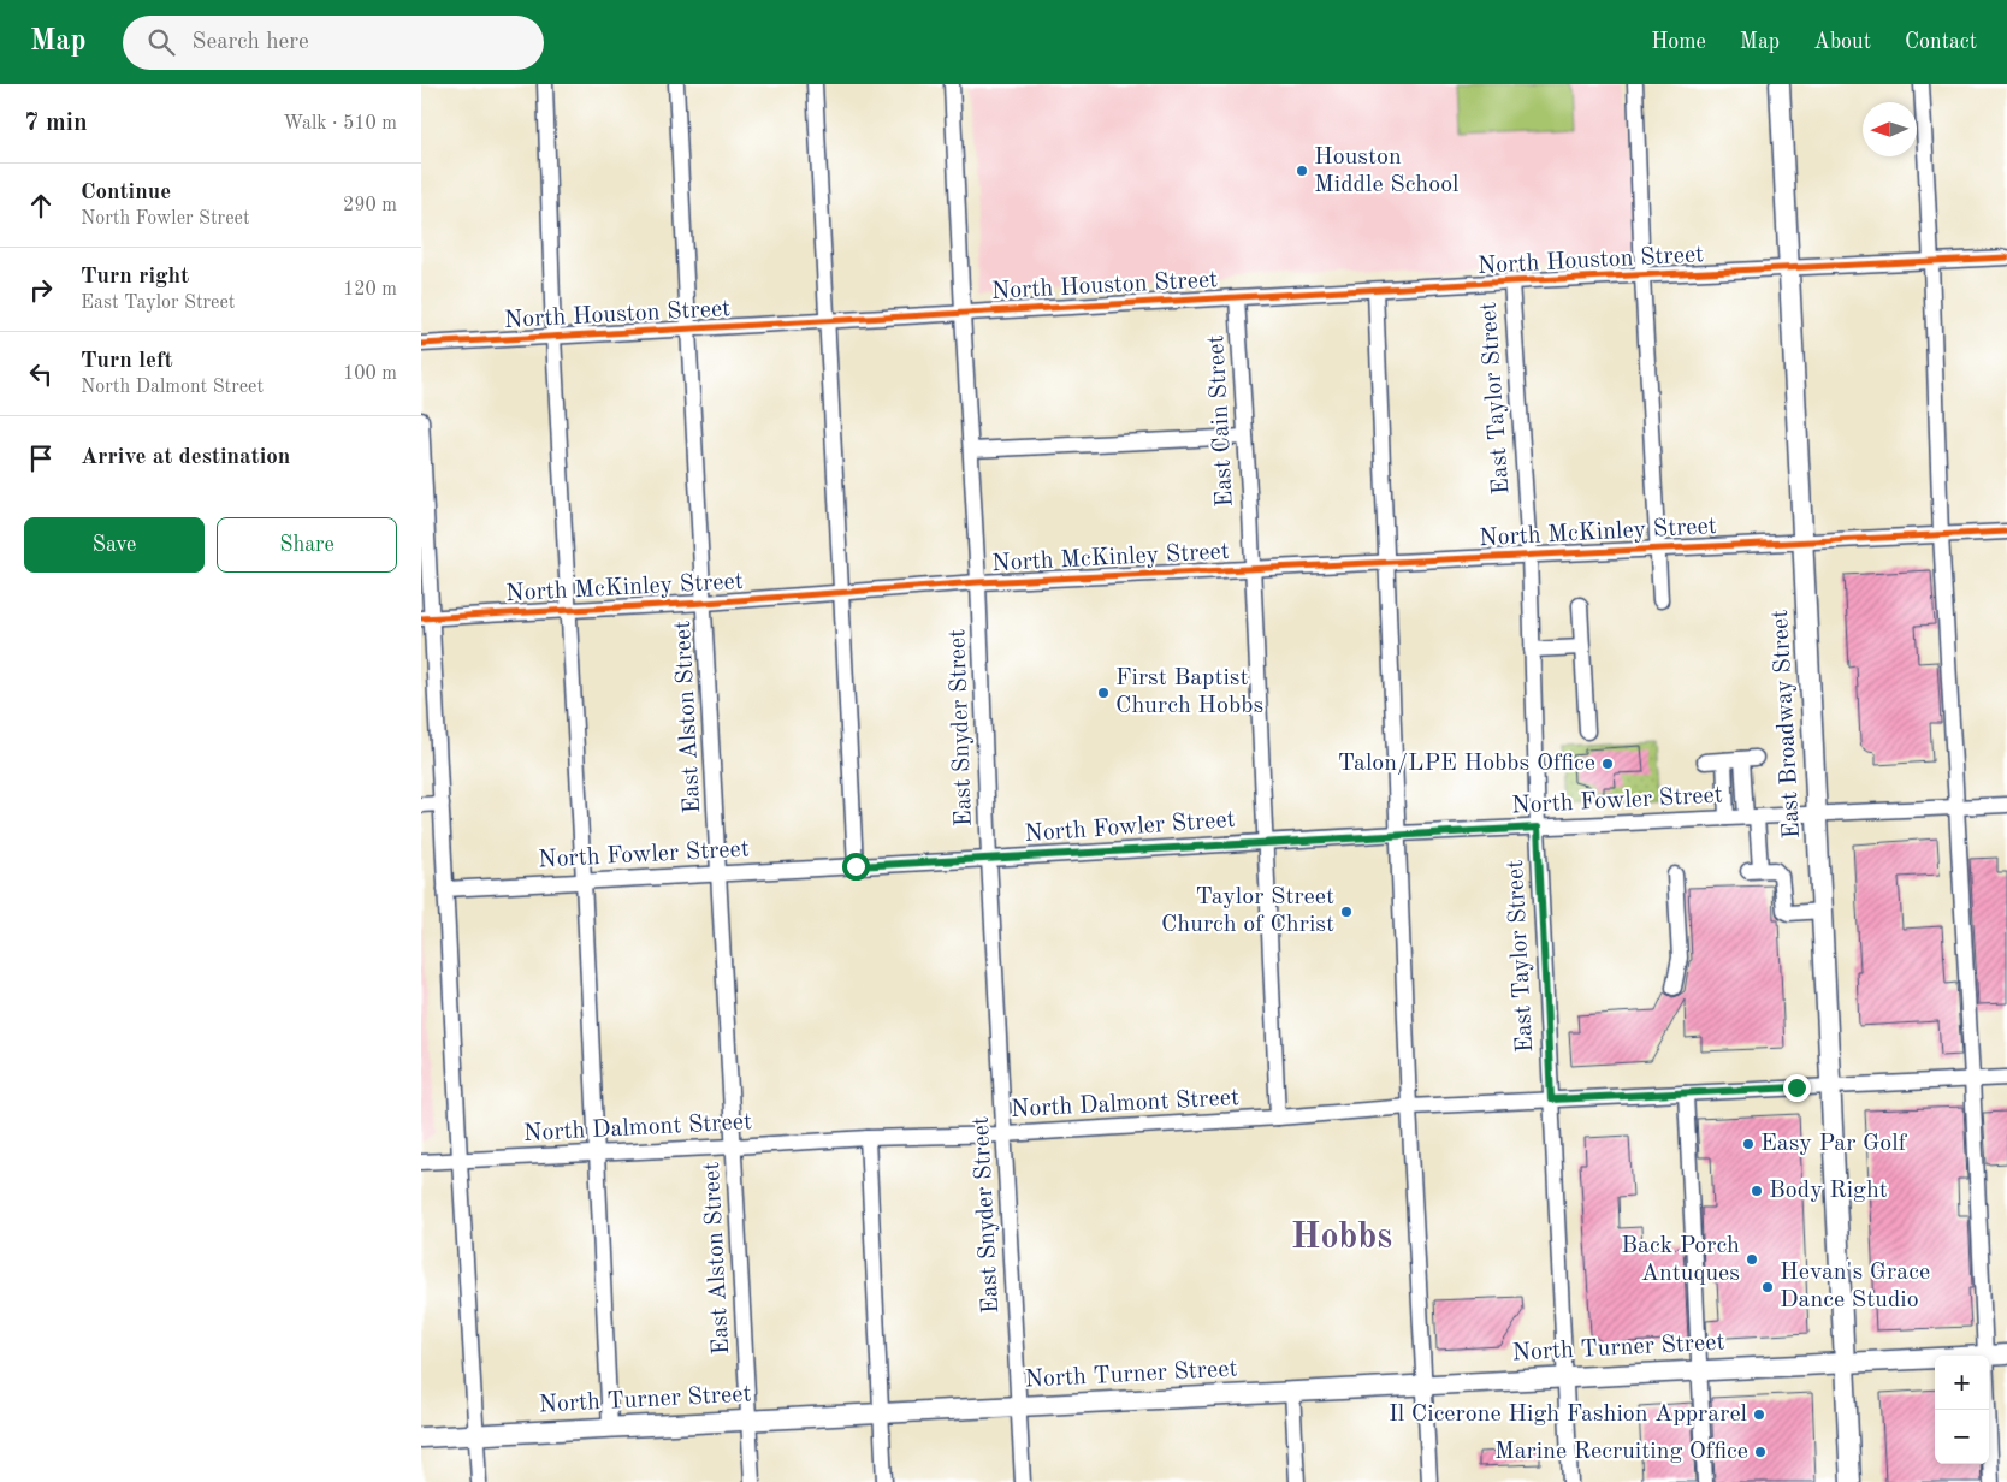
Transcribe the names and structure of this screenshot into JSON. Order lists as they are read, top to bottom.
{
  "streets": {
    "main road": ["East Broadway Street", "North Turner Street"],
    "street": [
      "North Houston Street",
      "East Taylor Street",
      "East Cain Street",
      "North McKinley Street",
      "East Alston Street",
      "East Snyder Street",
      "North Fowler Street",
      "North Dalmont Street"
    ]
  },
  "crossings": [
    ["North Houston Street", "East Taylor Street"],
    ["North Houston Street", "East Cain Street"],
    ["North Houston Street", "East Alston Street"],
    ["North Houston Street", "East Broadway Street"],
    ["North Houston Street", "East Snyder Street"],
    ["East Taylor Street", "North McKinley Street"],
    ["East Taylor Street", "North Fowler Street"],
    ["East Taylor Street", "North Dalmont Street"],
    ["East Taylor Street", "North Turner Street"],
    ["East Cain Street", "North McKinley Street"],
    ["East Cain Street", "North Fowler Street"],
    ["East Cain Street", "North Dalmont Street"],
    ["North McKinley Street", "East Alston Street"],
    ["North McKinley Street", "East Broadway Street"],
    ["North McKinley Street", "East Snyder Street"],
    ["East Alston Street", "North Fowler Street"],
    ["East Alston Street", "North Dalmont Street"],
    ["East Alston Street", "North Turner Street"],
    ["East Broadway Street", "North Fowler Street"],
    ["East Broadway Street", "North Dalmont Street"],
    ["East Broadway Street", "North Turner Street"],
    ["East Snyder Street", "North Fowler Street"],
    ["East Snyder Street", "North Dalmont Street"],
    ["East Snyder Street", "North Turner Street"]
  ],
  "districts": ["Hobbs"],
  "places": [
    "Houston Middle School",
    "First Baptist Church Hobbs",
    "Talon/LPE Hobbs Office",
    "Taylor Street Church of Christ",
    "Easy Par Golf",
    "Body Right",
    "Back Porch Antuques",
    "Hevan's Grace Dance Studio",
    "Il Cicerone High Fashion Apprarel",
    "Marine Recruiting Office"
  ],
  "north": "left",
  "page": {
    "header": "Map",
    "search": "Search here",
    "nav": [
      "Home",
      "Map",
      "About",
      "Contact"
    ],
    "heading": ["7 min", "Walk · 510 m"],
    "list": [
      ["Continue", "North Fowler Street", "290 m"],
      ["Turn right", "East Taylor Street", "120 m"],
      ["Turn left", "North Dalmont Street", "100 m"],
      "Arrive at destination"
    ],
    "buttons": ["Save", "Share"],
    "map_buttons": ["+", "−"]
  }
}
